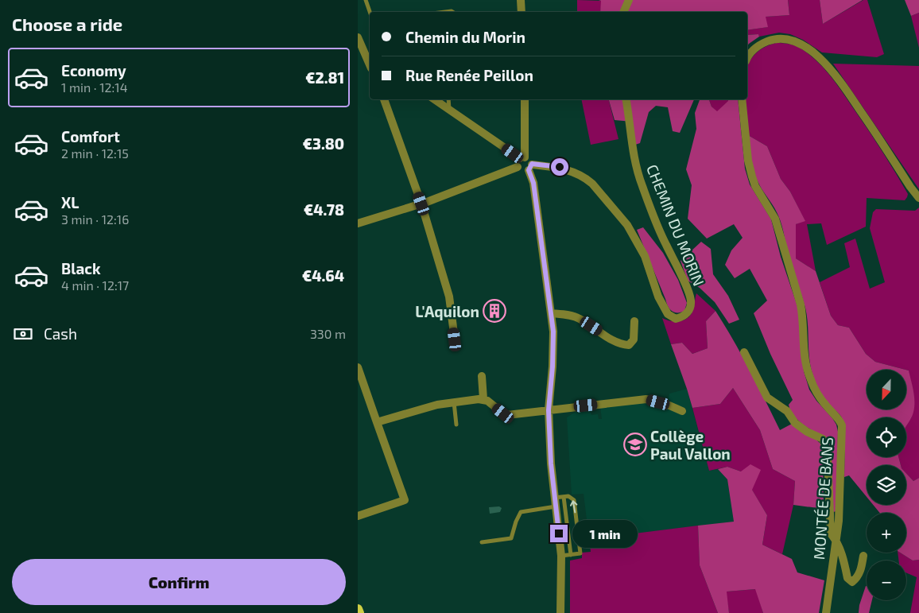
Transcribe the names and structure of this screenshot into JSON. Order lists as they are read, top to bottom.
{
  "streets": {
    "street": ["CHEMIN DU MORIN", "MONTÉE DE BANS"]
  },
  "places": {
    "building": ["L'Aquilon"],
    "school or university": ["Collège Paul Vallon"]
  },
  "north": "bottom",
  "page": {
    "heading": "Choose a ride",
    "banner": ["Chemin du Morin", "Rue Renée Peillon"],
    "list": [
      {
        "name": "Economy",
        "note": "1 min · 12:14",
        "value": "€2.81"
      },
      {
        "name": "Comfort",
        "note": "2 min · 12:15",
        "value": "€3.80"
      },
      {
        "name": "XL",
        "note": "3 min · 12:16",
        "value": "€4.78"
      },
      {
        "name": "Black",
        "note": "4 min · 12:17",
        "value": "€4.64"
      }
    ],
    "pay": ["Cash", "330 m"],
    "map_buttons": ["+", "−"],
    "bubble": "1 min",
    "buttons": "Confirm"
  }
}
